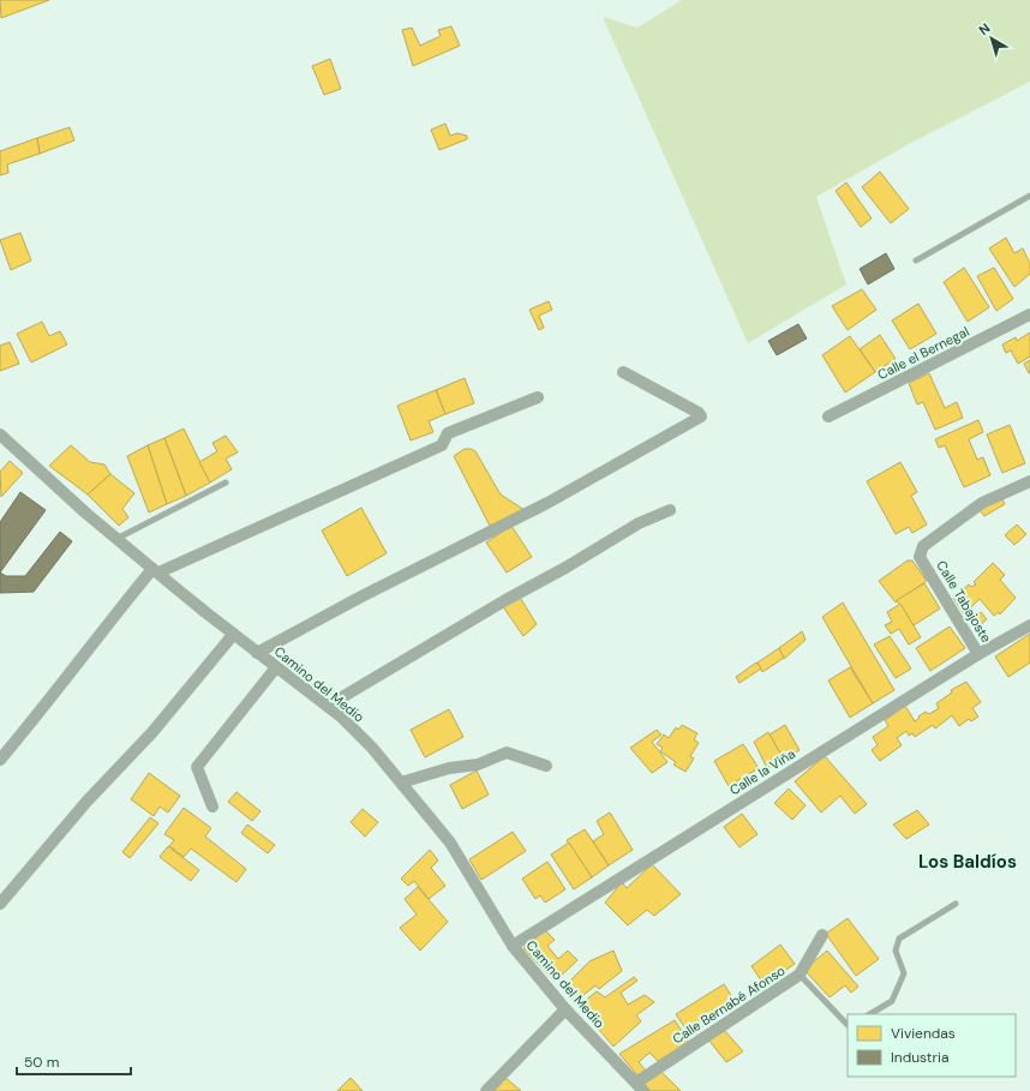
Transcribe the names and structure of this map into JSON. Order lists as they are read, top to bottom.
{
  "streets": {
    "street": [
      "Calle el Bernegal",
      "Calle Tabajoste",
      "Camino del Medio",
      "Calle la Viña",
      "Calle Bernabé Afonso"
    ]
  },
  "crossings": [
    ["Calle Tabajoste", "Calle la Viña"],
    ["Camino del Medio", "Calle la Viña"],
    ["Camino del Medio", "Calle Bernabé Afonso"]
  ],
  "districts": ["Los Baldíos"],
  "legend": ["Viviendas", "Industria"],
  "scale_bar": "50 m",
  "north": "top left"
}
